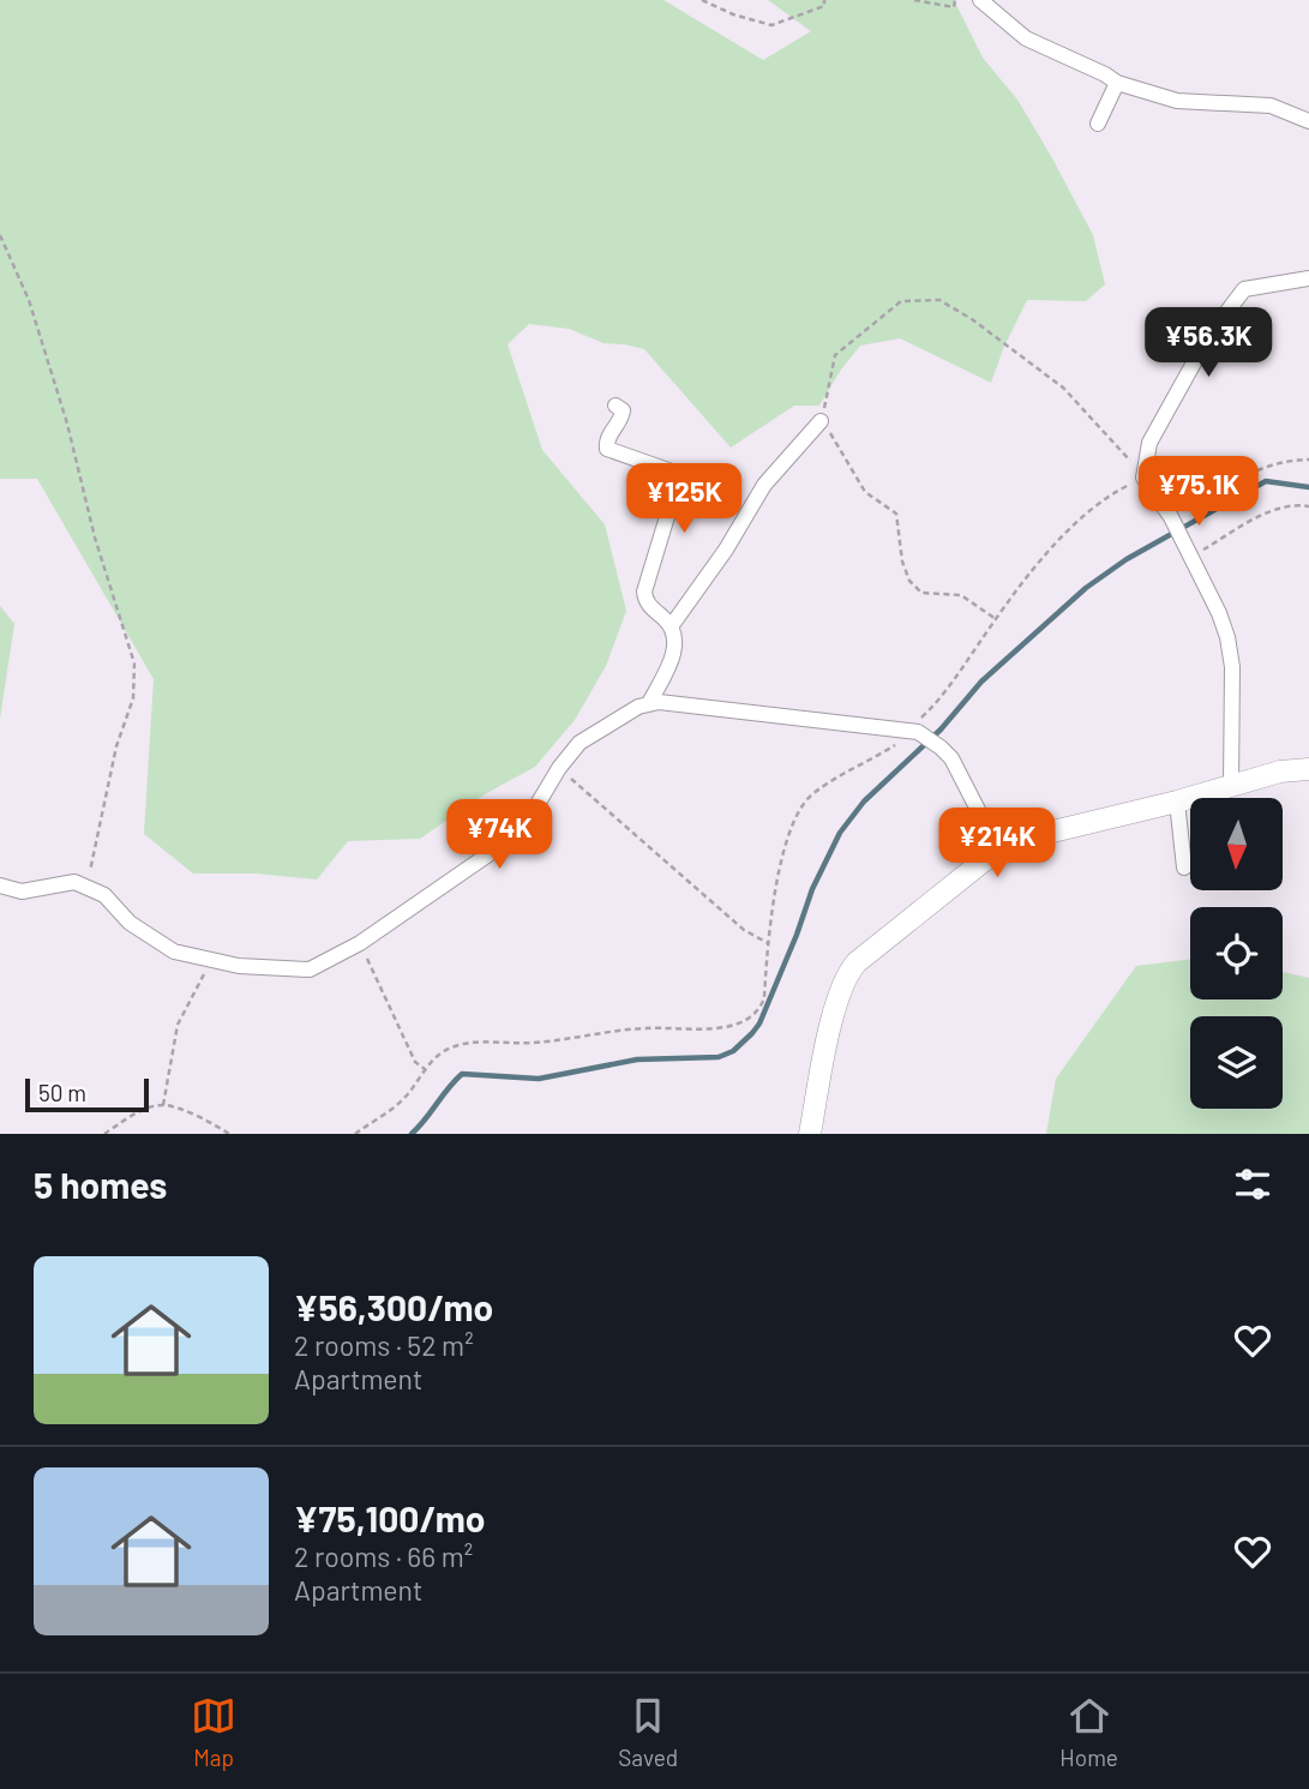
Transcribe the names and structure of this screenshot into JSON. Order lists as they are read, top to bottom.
{
  "scale_bar": "50 m",
  "north": "bottom",
  "page": {
    "price": [
      "¥56.3K",
      "¥75.1K",
      "¥125K",
      "¥74K",
      "¥214K"
    ],
    "scale": "50 m",
    "heading": "5 homes",
    "list": [
      {
        "name": "¥56,300/mo",
        "note": "2 rooms · 52 m² · Apartment"
      },
      {
        "name": "¥75,100/mo",
        "note": "2 rooms · 66 m² · Apartment"
      }
    ],
    "tabs": ["Map", "Saved", "Home"]
  }
}
